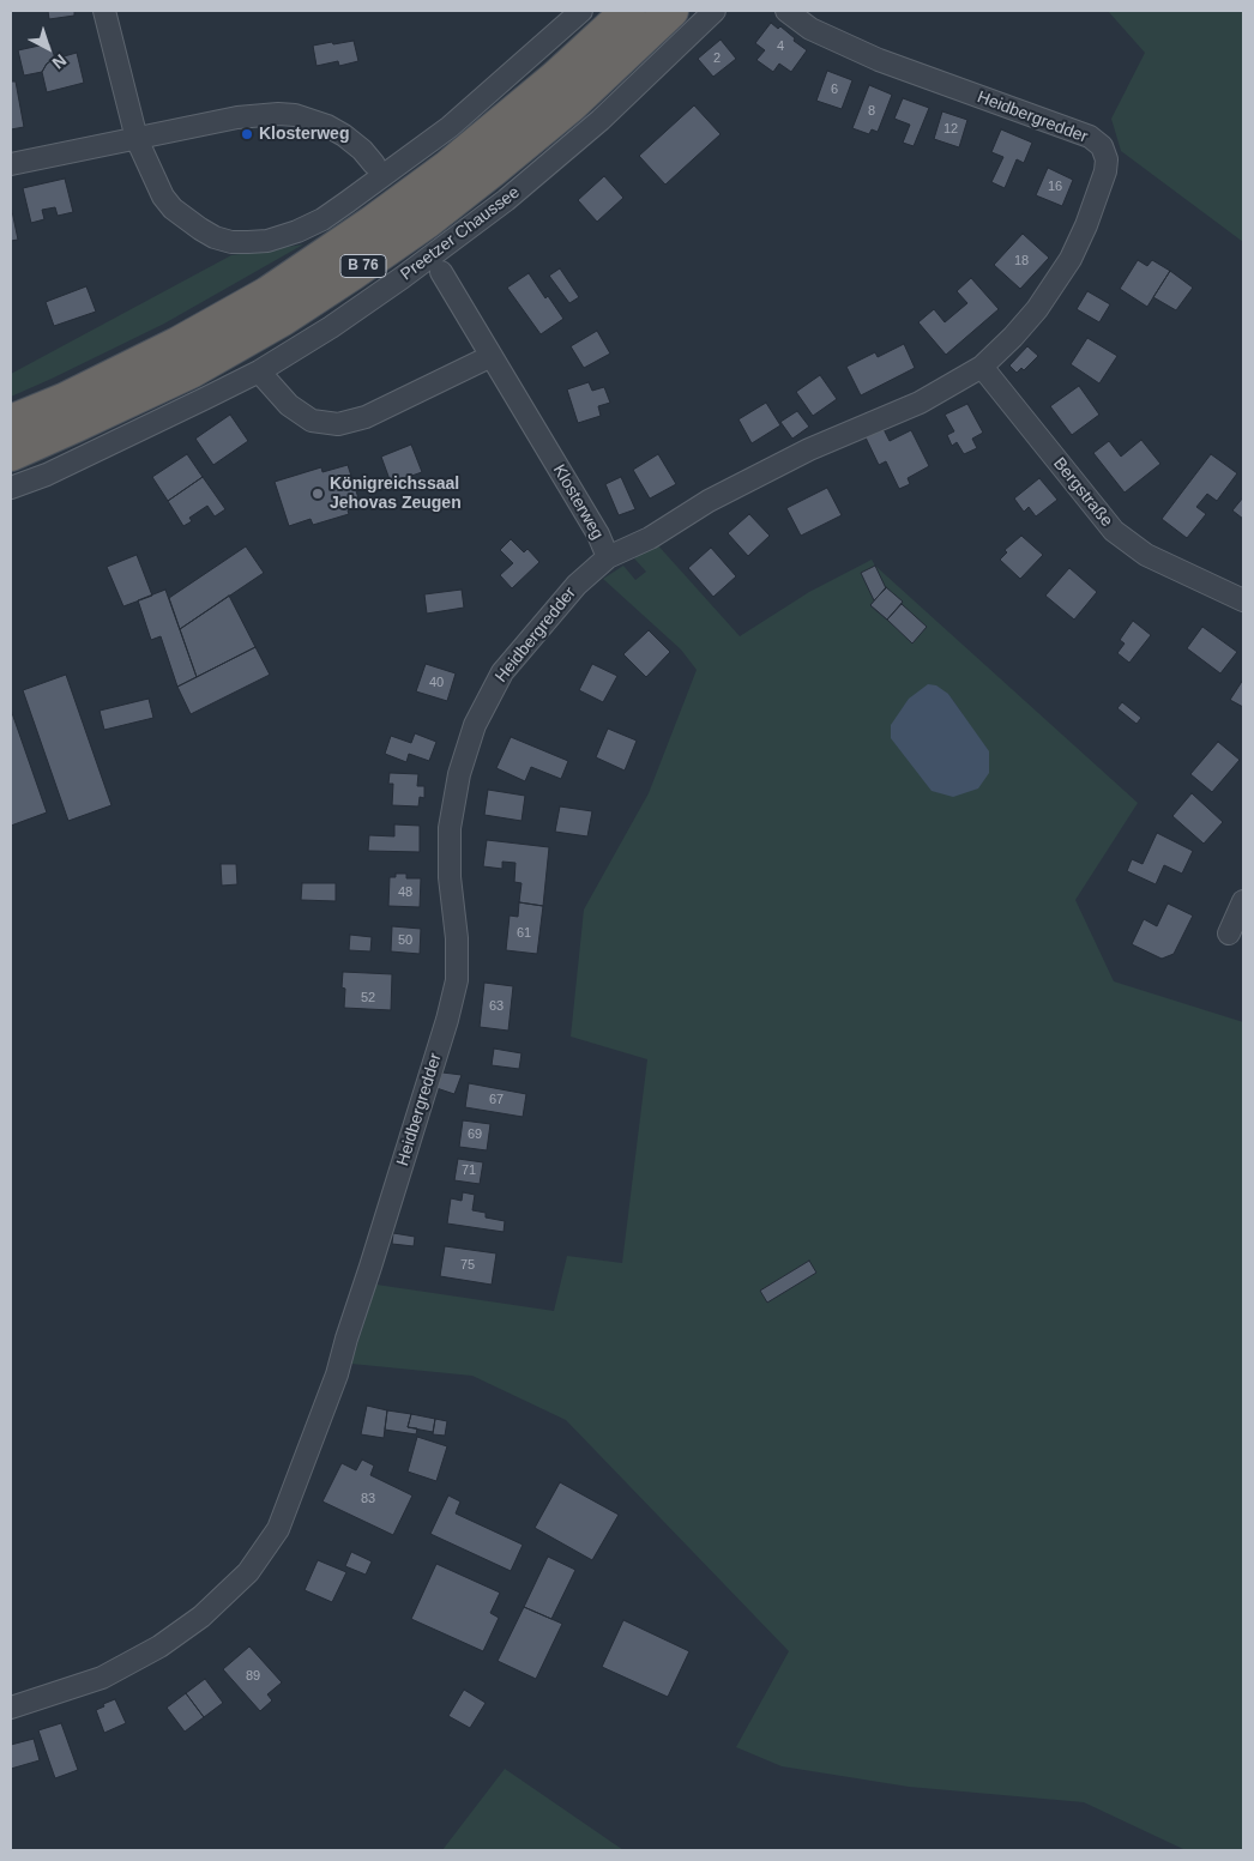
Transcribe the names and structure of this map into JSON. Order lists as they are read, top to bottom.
{
  "streets": {
    "highway": ["Preetzer Chaussee", "B 76"],
    "street": ["Heidbergredder", "Bergstraße", "Klosterweg"]
  },
  "crossings": [
    ["Heidbergredder", "Bergstraße"],
    ["Heidbergredder", "Klosterweg"]
  ],
  "places": ["Klosterweg", "Königreichssaal Jehovas Zeugen"],
  "house_numbers": [
    "4",
    "2",
    "6",
    "8",
    "12",
    "16",
    "18",
    "40",
    "48",
    "61",
    "50",
    "52",
    "63",
    "67",
    "69",
    "71",
    "75",
    "83",
    "89"
  ],
  "north": "bottom right"
}
